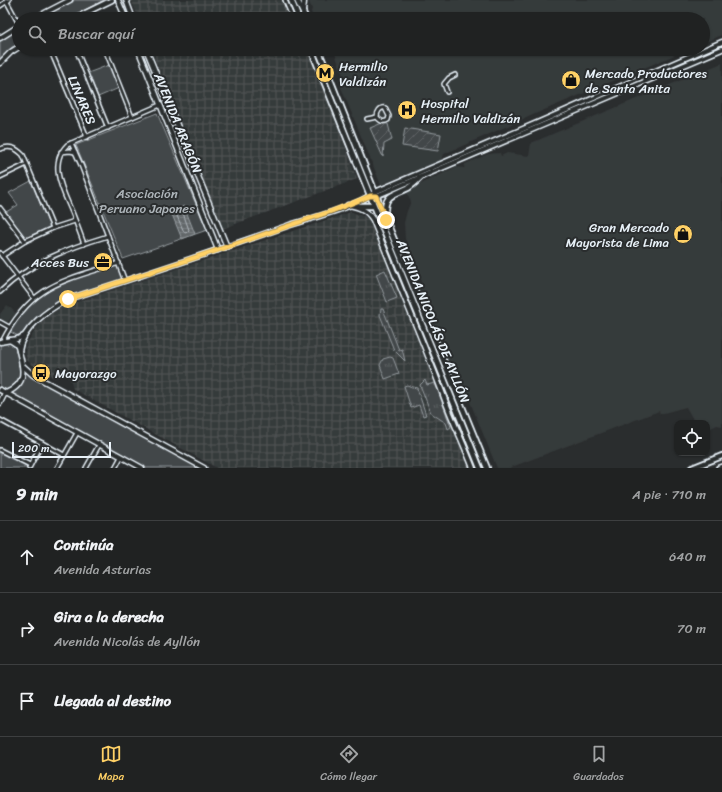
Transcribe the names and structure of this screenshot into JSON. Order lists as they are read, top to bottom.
{
  "streets": {
    "main road": ["AVENIDA NICOLÁS DE AYLLÓN"],
    "street": ["LINARES", "AVENIDA ARAGÓN"]
  },
  "parks": ["Asociación Peruano Japones"],
  "places": {
    "metro station": ["Hermilio Valdizán"],
    "shop": ["Mercado Productores de Santa Anita", "Gran Mercado Mayorista de Lima"],
    "hospital": ["Hospital Hermilio Valdizán"],
    "office": ["Acces Bus"],
    "bus stop": ["Mayorazgo"]
  },
  "scale_bar": "200 m",
  "page": {
    "search": "Buscar aquí",
    "scale": "200 m",
    "heading": ["9 min", "A pie · 710 m"],
    "list": [
      ["Continúa", "Avenida Asturias", "640 m"],
      ["Gira a la derecha", "Avenida Nicolás de Ayllón", "70 m"],
      "Llegada al destino"
    ],
    "nav": ["Mapa", "Cómo llegar", "Guardados"]
  }
}
